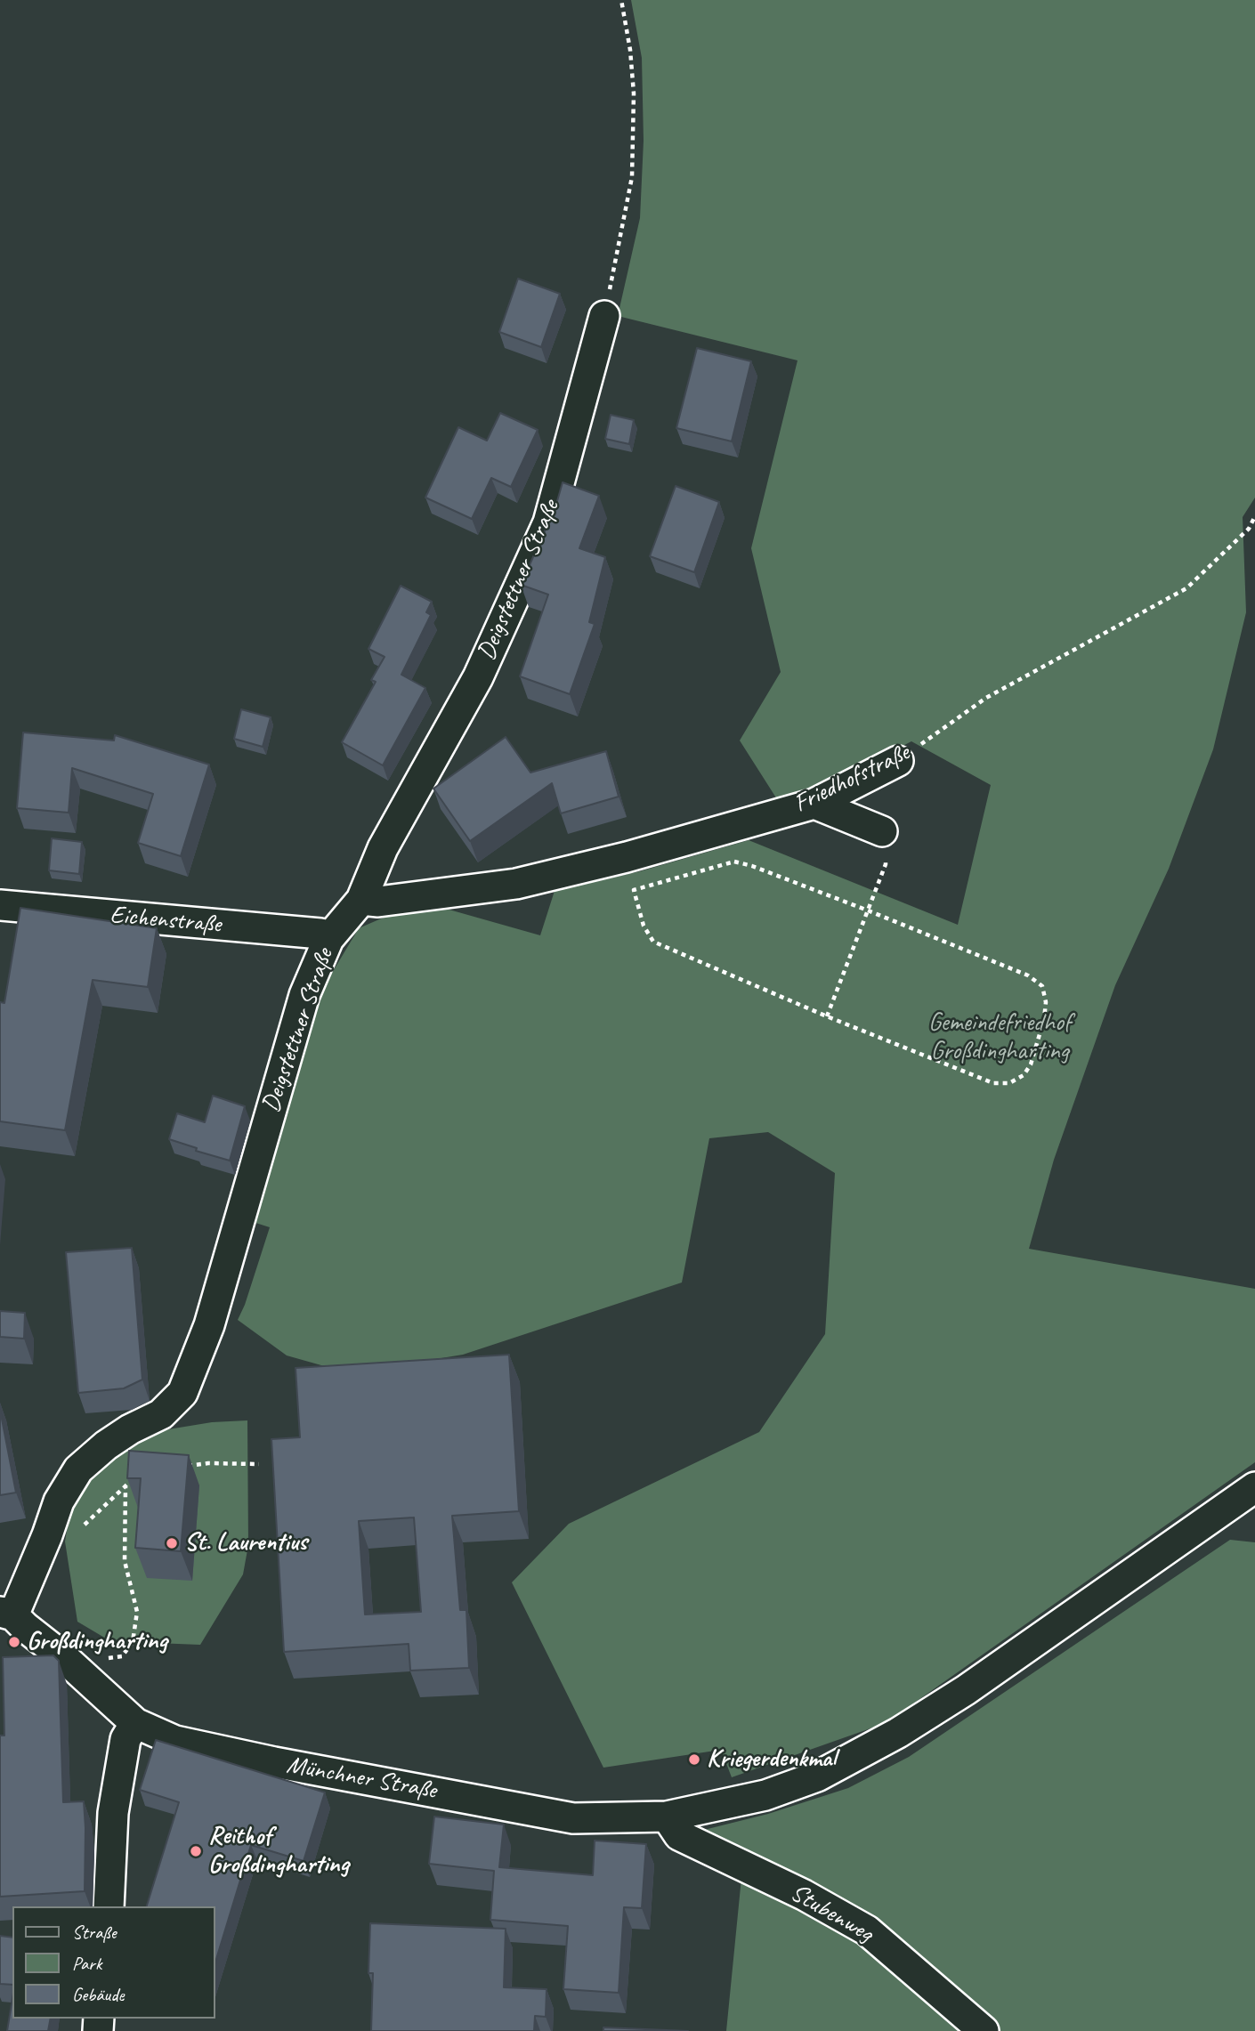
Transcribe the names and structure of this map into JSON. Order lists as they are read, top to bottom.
{
  "streets": {
    "street": [
      "Deigstettner Straße",
      "Friedhofstraße",
      "Eichenstraße",
      "Münchner Straße",
      "Stubenweg"
    ]
  },
  "crossings": [
    ["Deigstettner Straße", "Friedhofstraße"],
    ["Deigstettner Straße", "Eichenstraße"],
    ["Deigstettner Straße", "Münchner Straße"],
    ["Münchner Straße", "Stubenweg"]
  ],
  "parks": ["Gemeindefriedhof Großdingharting"],
  "places": [
    "St. Laurentius",
    "Großdingharting",
    "Kriegerdenkmal",
    "Reithof Großdingharting"
  ],
  "legend": ["Straße", "Park", "Gebäude"]
}
